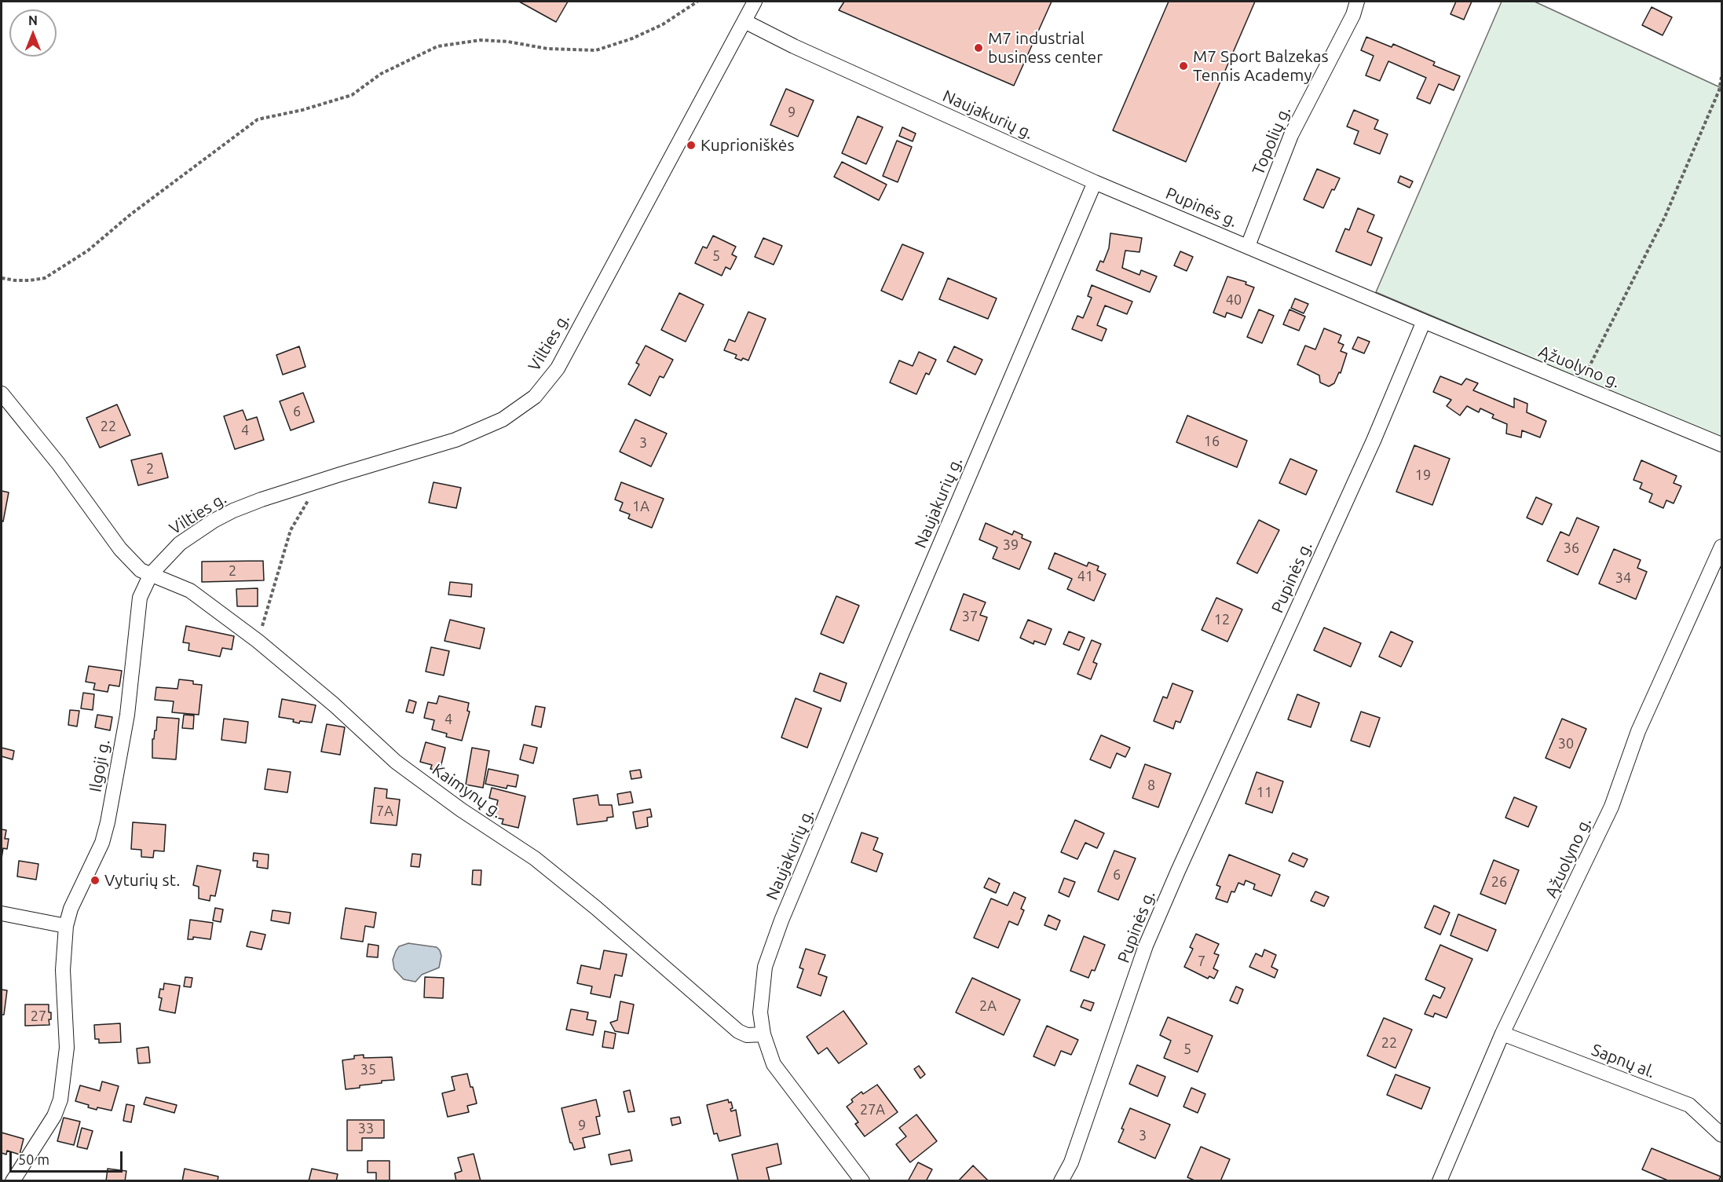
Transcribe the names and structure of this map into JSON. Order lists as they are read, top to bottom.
{
  "streets": {
    "street": [
      "Naujakurių g.",
      "Topolių g.",
      "Pupinės g.",
      "Vilties g.",
      "Ąžuolyno g.",
      "Ilgoji g.",
      "Kaimynų g.",
      "Sapnų al."
    ]
  },
  "crossings": [
    ["Naujakurių g.", "Pupinės g."],
    ["Naujakurių g.", "Vilties g."],
    ["Naujakurių g.", "Kaimynų g."],
    ["Topolių g.", "Pupinės g."],
    ["Pupinės g.", "Ąžuolyno g."],
    ["Vilties g.", "Ilgoji g."],
    ["Vilties g.", "Kaimynų g."],
    ["Ąžuolyno g.", "Sapnų al."],
    ["Ilgoji g.", "Kaimynų g."]
  ],
  "places": [
    "M7 industrial business center",
    "M7 Sport Balzekas Tennis Academy",
    "Kuprioniškės",
    "Vyturių st."
  ],
  "house_numbers": [
    "9",
    "5",
    "40",
    "6",
    "22",
    "4",
    "16",
    "3",
    "2",
    "19",
    "1A",
    "39",
    "36",
    "2",
    "41",
    "34",
    "37",
    "12",
    "4",
    "30",
    "8",
    "11",
    "7A",
    "6",
    "26",
    "7",
    "2A",
    "27",
    "22",
    "5",
    "35",
    "27A",
    "9",
    "33",
    "3"
  ],
  "scale_bar": "50 m",
  "north": "top"
}
